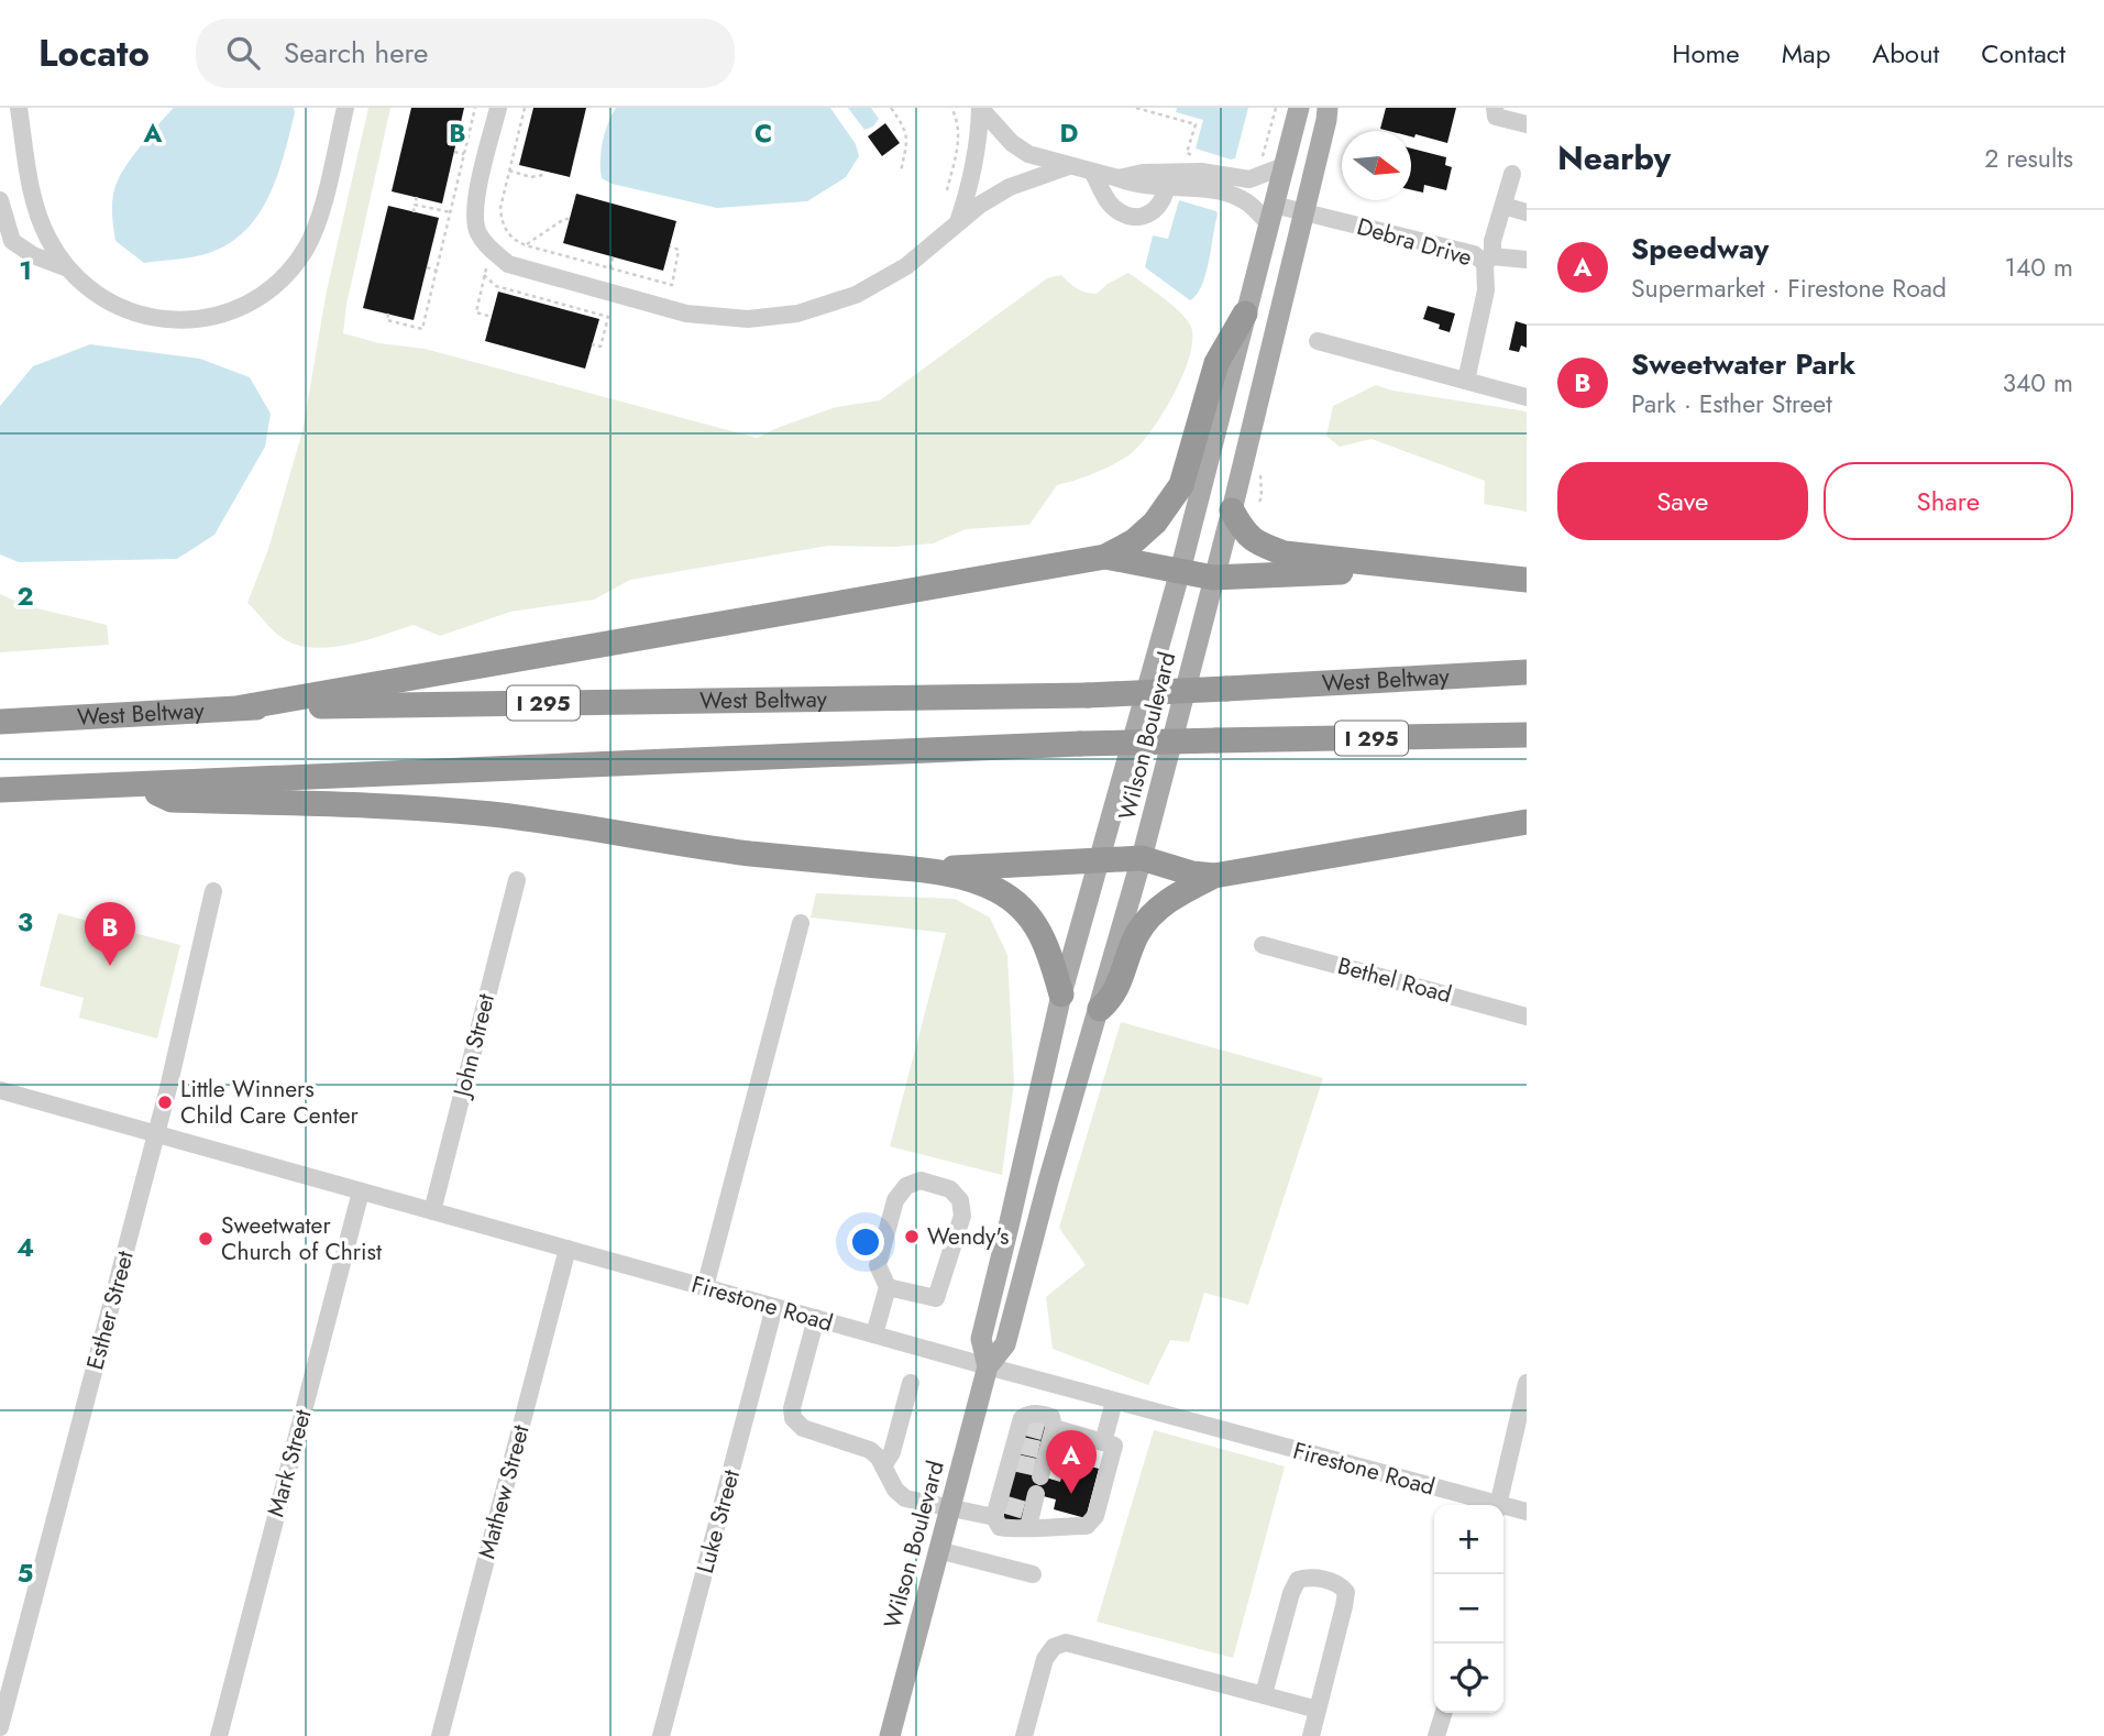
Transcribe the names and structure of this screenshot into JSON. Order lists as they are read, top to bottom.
{
  "streets": {
    "highway": ["West Beltway", "I 295"],
    "main road": ["Wilson Boulevard"],
    "street": [
      "Debra Drive",
      "Bethel Road",
      "John Street",
      "Firestone Road",
      "Esther Street",
      "Mark Street",
      "Mathew Street",
      "Luke Street"
    ]
  },
  "crossings": [
    ["Debra Drive", "Wilson Boulevard"],
    ["Wilson Boulevard", "Firestone Road"],
    ["John Street", "Firestone Road"],
    ["Firestone Road", "Esther Street"],
    ["Firestone Road", "Mark Street"],
    ["Firestone Road", "Mathew Street"],
    ["Firestone Road", "Luke Street"]
  ],
  "places": ["Little Winners Child Care Center", "Wendy's", "Sweetwater Church of Christ"],
  "north": "right",
  "page": {
    "header": "Locato",
    "search": "Search here",
    "nav": [
      "Home",
      "Map",
      "About",
      "Contact"
    ],
    "heading": ["Nearby", "2 results"],
    "list": [
      {
        "mark": "A",
        "name": "Speedway",
        "note": "Supermarket · Firestone Road",
        "value": "140 m"
      },
      {
        "mark": "B",
        "name": "Sweetwater Park",
        "note": "Park · Esther Street",
        "value": "340 m"
      }
    ],
    "buttons": ["Save", "Share"],
    "pins": ["B", "A"],
    "map_buttons": ["+", "−"]
  },
  "grid": {
    "columns": [
      "A",
      "B",
      "C",
      "D"
    ],
    "rows": [
      "1",
      "2",
      "3",
      "4",
      "5"
    ]
  }
}
